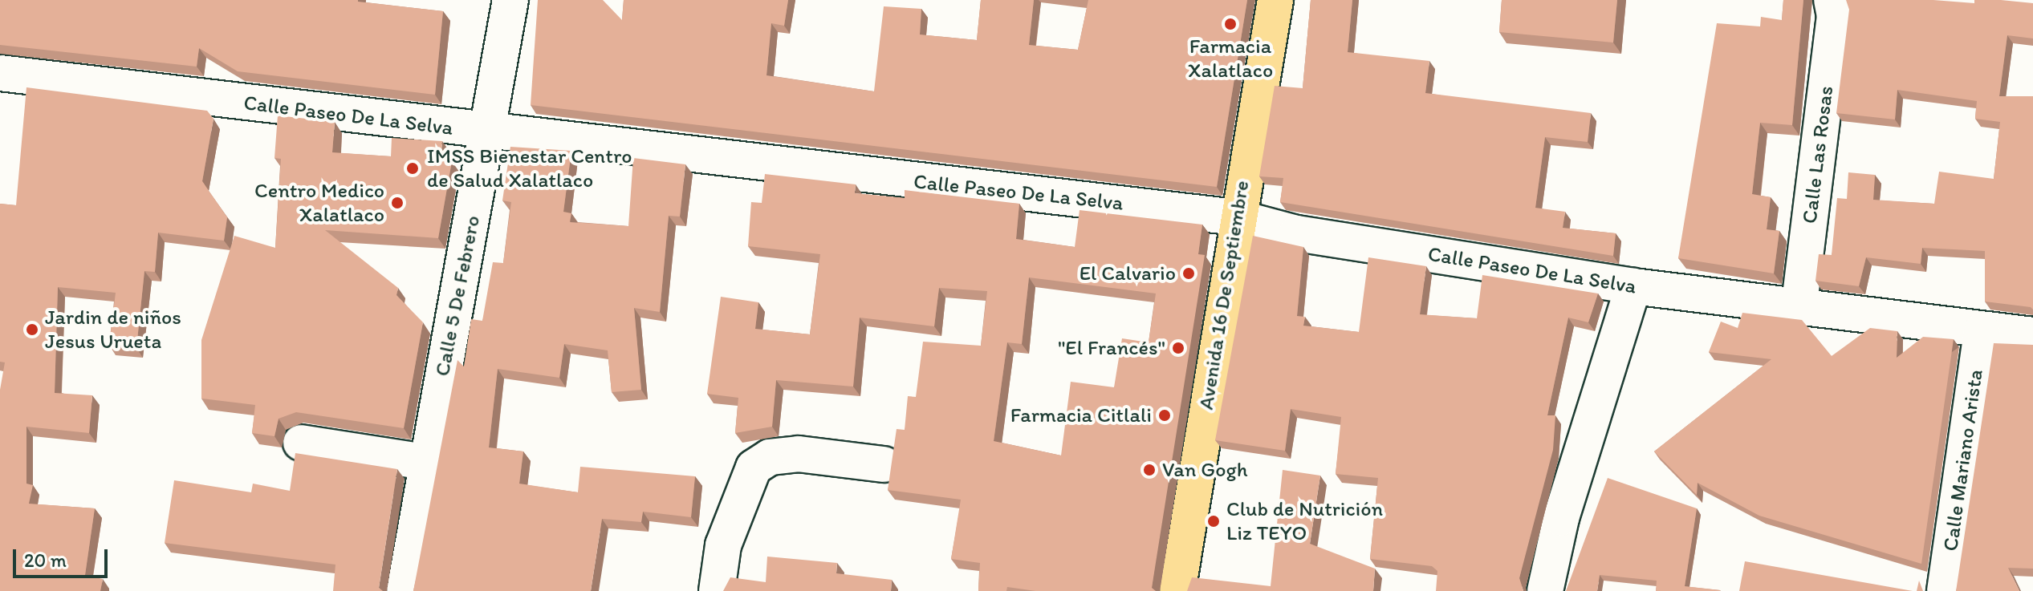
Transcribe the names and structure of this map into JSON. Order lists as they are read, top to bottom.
{
  "streets": {
    "main road": ["Avenida 16 De Septiembre"],
    "street": [
      "Calle Paseo De La Selva",
      "Calle Las Rosas",
      "Calle 5 De Febrero",
      "Calle Mariano Arista"
    ]
  },
  "crossings": [
    ["Calle Paseo De La Selva", "Calle Las Rosas"],
    ["Calle Paseo De La Selva", "Avenida 16 De Septiembre"],
    ["Calle Paseo De La Selva", "Calle 5 De Febrero"],
    ["Calle Paseo De La Selva", "Calle Mariano Arista"]
  ],
  "places": [
    "Farmacia Xalatlaco",
    "IMSS Bienestar Centro de Salud Xalatlaco",
    "Centro Medico Xalatlaco",
    "El Calvario",
    "Jardin de niños Jesus Urueta",
    "\"El Francés\"",
    "Farmacia Citlali",
    "Van Gogh",
    "Club de Nutrición Liz TEYO"
  ],
  "scale_bar": "20 m"
}
